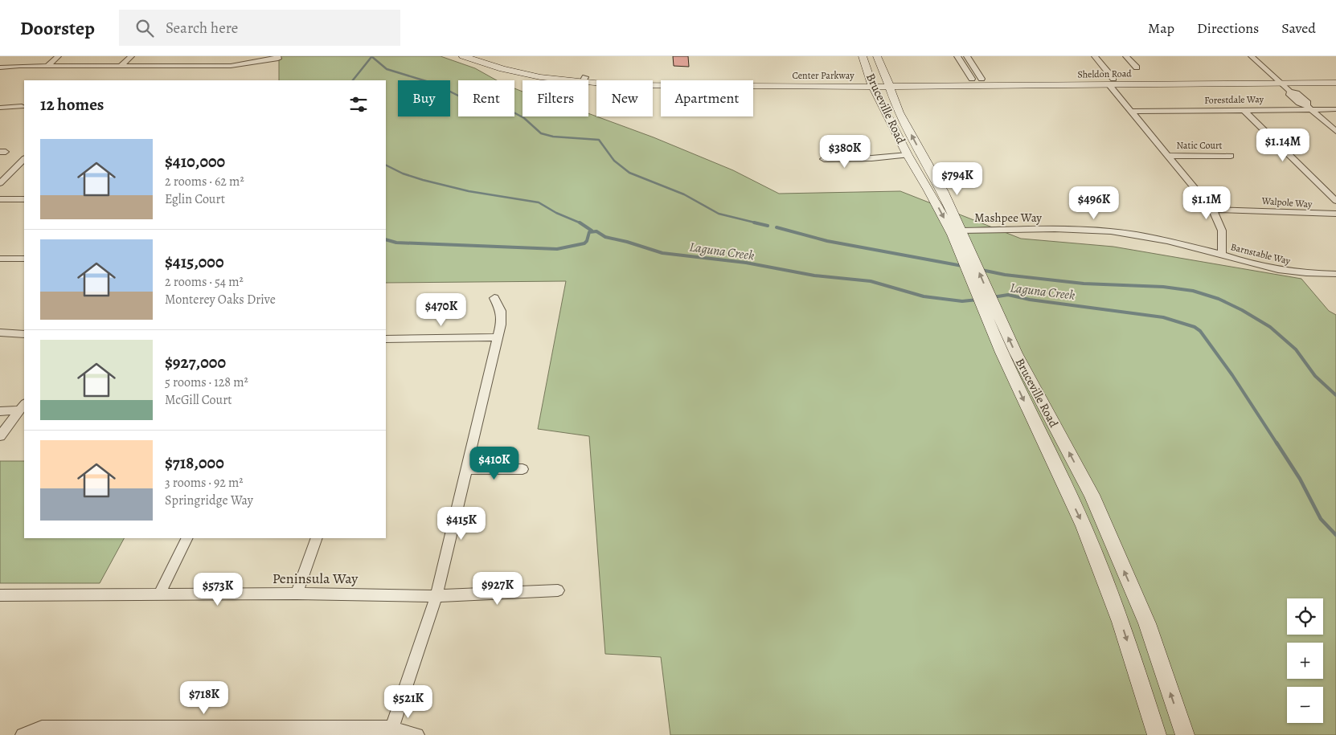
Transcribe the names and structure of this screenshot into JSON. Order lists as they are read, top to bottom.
{
  "streets": {
    "main road": ["Sheldon Road", "Center Parkway", "Bruceville Road"],
    "street": [
      "Forestdale Way",
      "Natic Court",
      "Walpole Way",
      "Mashpee Way",
      "Barnstable Way",
      "Peninsula Way"
    ]
  },
  "crossings": [
    ["Sheldon Road", "Center Parkway"],
    ["Sheldon Road", "Bruceville Road"],
    ["Sheldon Road", "Barnstable Way"],
    ["Center Parkway", "Bruceville Road"],
    ["Forestdale Way", "Barnstable Way"],
    ["Bruceville Road", "Mashpee Way"],
    ["Natic Court", "Barnstable Way"],
    ["Walpole Way", "Barnstable Way"],
    ["Mashpee Way", "Barnstable Way"]
  ],
  "water": ["Laguna Creek"],
  "page": {
    "header": "Doorstep",
    "search": "Search here",
    "nav": ["Map", "Directions", "Saved"],
    "chip": [
      "Buy",
      "Rent",
      "Filters",
      "New",
      "Apartment"
    ],
    "heading": "12 homes",
    "price": [
      "$1.14M",
      "$380K",
      "$794K",
      "$496K",
      "$1.1M",
      "$470K",
      "$410K",
      "$415K",
      "$927K",
      "$573K",
      "$718K",
      "$521K"
    ],
    "list": [
      {
        "name": "$410,000",
        "note": "2 rooms · 62 m² · Eglin Court"
      },
      {
        "name": "$415,000",
        "note": "2 rooms · 54 m² · Monterey Oaks Drive"
      },
      {
        "name": "$927,000",
        "note": "5 rooms · 128 m² · McGill Court"
      },
      {
        "name": "$718,000",
        "note": "3 rooms · 92 m² · Springridge Way"
      }
    ],
    "map_buttons": ["+", "−"]
  }
}
